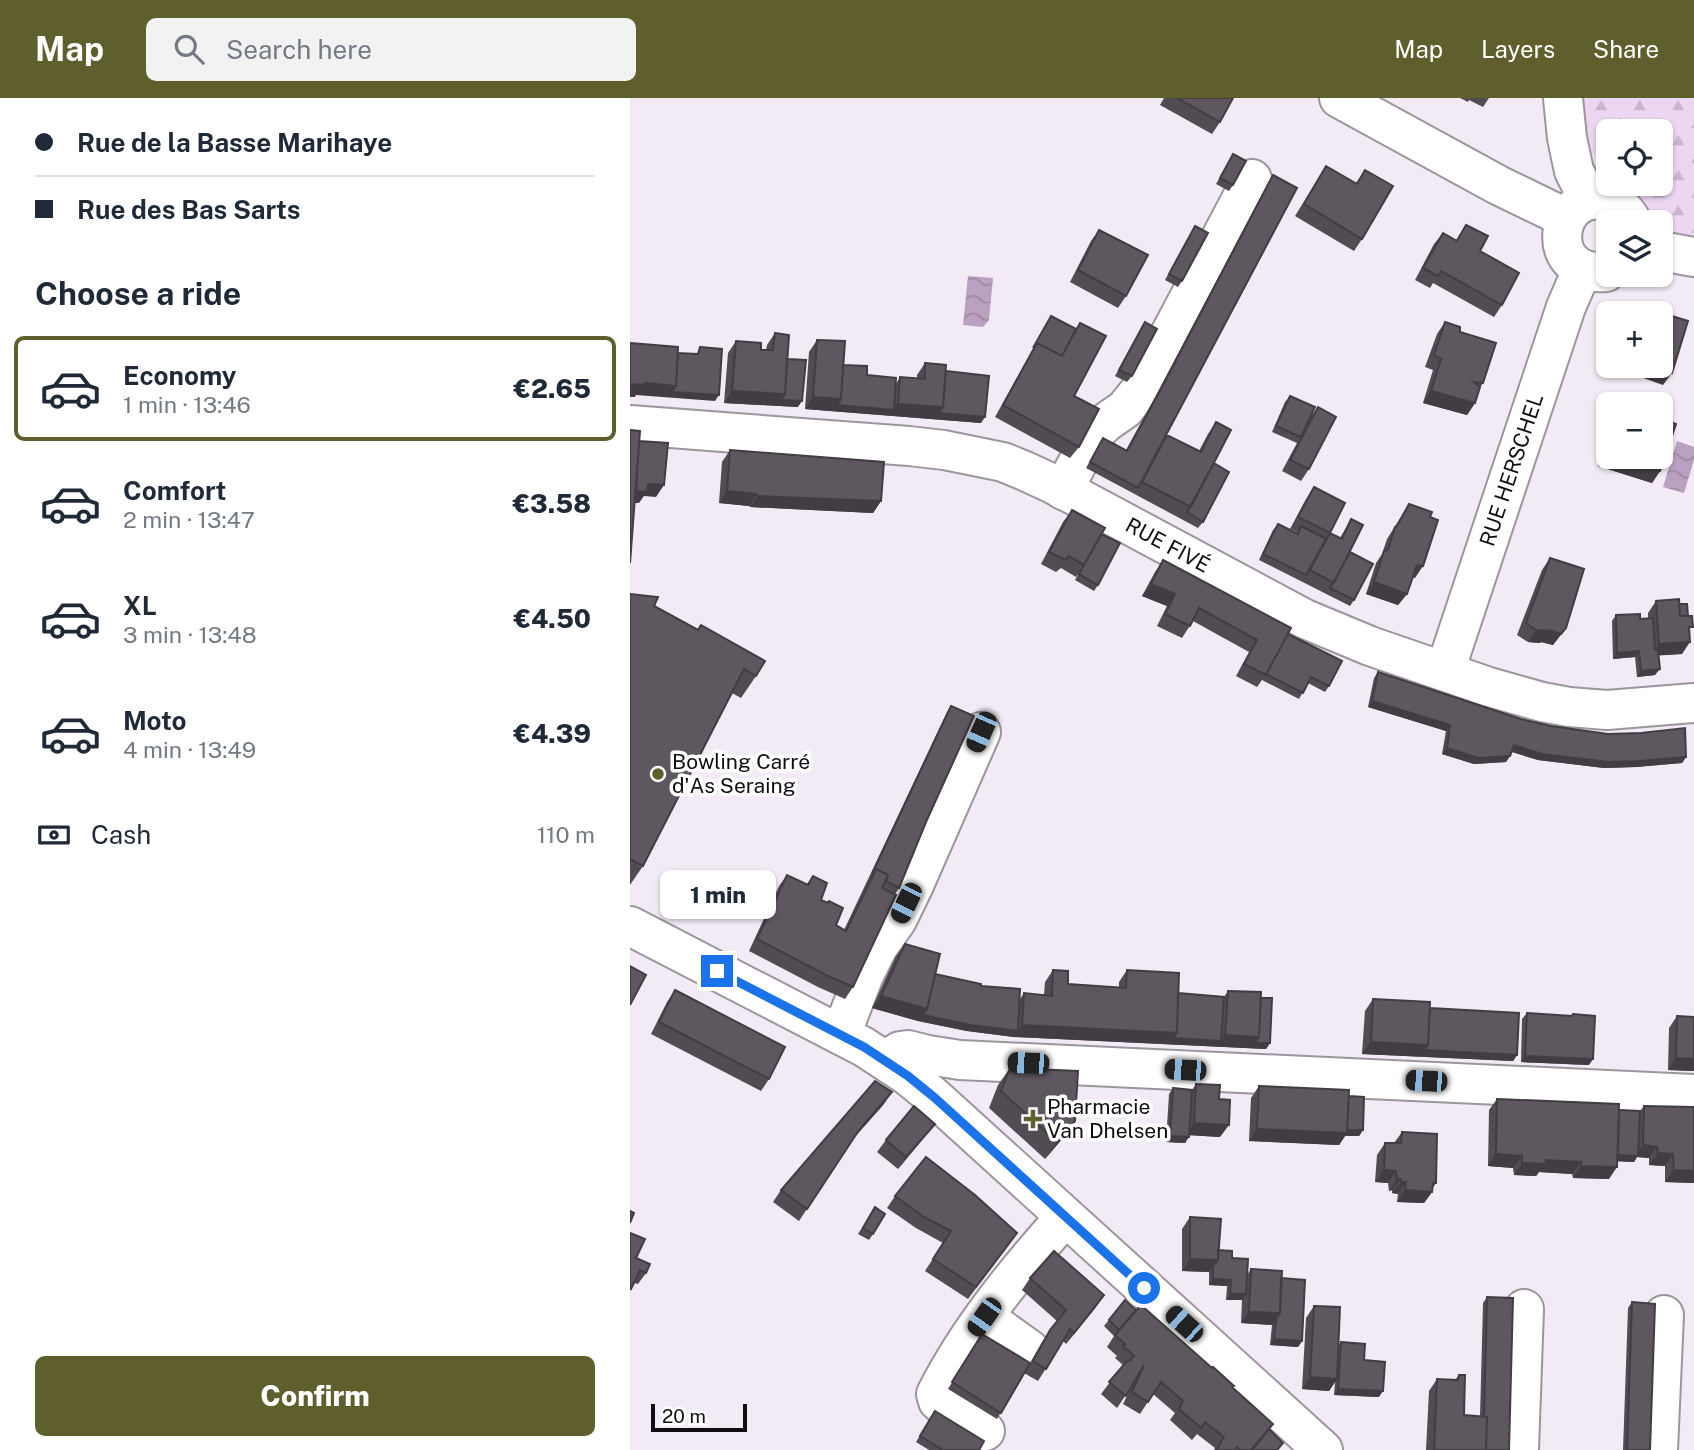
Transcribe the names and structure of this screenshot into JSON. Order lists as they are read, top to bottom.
{
  "streets": {
    "street": ["RUE HERSCHEL", "RUE FIVÉ"]
  },
  "crossings": [
    ["RUE HERSCHEL", "RUE FIVÉ"]
  ],
  "places": {
    "other": ["Bowling Carré d'As Seraing"],
    "health": ["Pharmacie Van Dhelsen"]
  },
  "scale_bar": "20 m",
  "page": {
    "header": "Map",
    "search": "Search here",
    "nav": ["Map", "Layers", "Share"],
    "banner": ["Rue de la Basse Marihaye", "Rue des Bas Sarts"],
    "map_buttons": ["+", "−"],
    "heading": "Choose a ride",
    "list": [
      {
        "name": "Economy",
        "note": "1 min · 13:46",
        "value": "€2.65"
      },
      {
        "name": "Comfort",
        "note": "2 min · 13:47",
        "value": "€3.58"
      },
      {
        "name": "XL",
        "note": "3 min · 13:48",
        "value": "€4.50"
      },
      {
        "name": "Moto",
        "note": "4 min · 13:49",
        "value": "€4.39"
      }
    ],
    "pay": ["Cash", "110 m"],
    "bubble": "1 min",
    "buttons": "Confirm",
    "scale": "20 m"
  }
}
